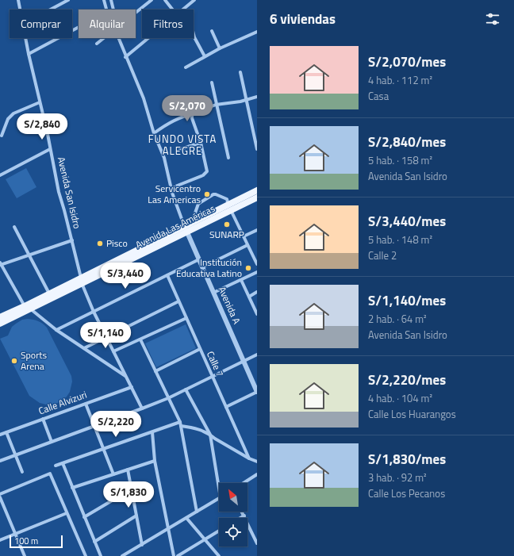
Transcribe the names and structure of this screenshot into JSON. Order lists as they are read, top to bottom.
{
  "streets": {
    "main road": ["Avenida Las Américas"],
    "street": [
      "Avenida San Isidro",
      "Avenida A",
      "Calle 7",
      "Calle Alvizuri"
    ]
  },
  "crossings": [
    ["Avenida San Isidro", "Avenida Las Américas"],
    ["Avenida San Isidro", "Calle Alvizuri"],
    ["Avenida Las Américas", "Avenida A"]
  ],
  "districts": ["FUNDO VISTA ALEGRE"],
  "places": [
    "Servicentro Las Americas",
    "SUNARP",
    "Pisco",
    "Institución Educativa Latino",
    "Sports Arena"
  ],
  "scale_bar": "100 m",
  "north": "top left",
  "page": {
    "heading": "6 viviendas",
    "chip": ["Comprar", "Alquilar", "Filtros"],
    "list": [
      {
        "name": "S/2,070/mes",
        "note": "4 hab. · 112 m² · Casa"
      },
      {
        "name": "S/2,840/mes",
        "note": "5 hab. · 158 m² · Avenida San Isidro"
      },
      {
        "name": "S/3,440/mes",
        "note": "5 hab. · 148 m² · Calle 2"
      },
      {
        "name": "S/1,140/mes",
        "note": "2 hab. · 64 m² · Avenida San Isidro"
      },
      {
        "name": "S/2,220/mes",
        "note": "4 hab. · 104 m² · Calle Los Huarangos"
      },
      {
        "name": "S/1,830/mes",
        "note": "3 hab. · 92 m² · Calle Los Pecanos"
      }
    ],
    "price": [
      "S/2,070",
      "S/2,840",
      "S/3,440",
      "S/1,140",
      "S/2,220",
      "S/1,830"
    ],
    "scale": "100 m"
  }
}
